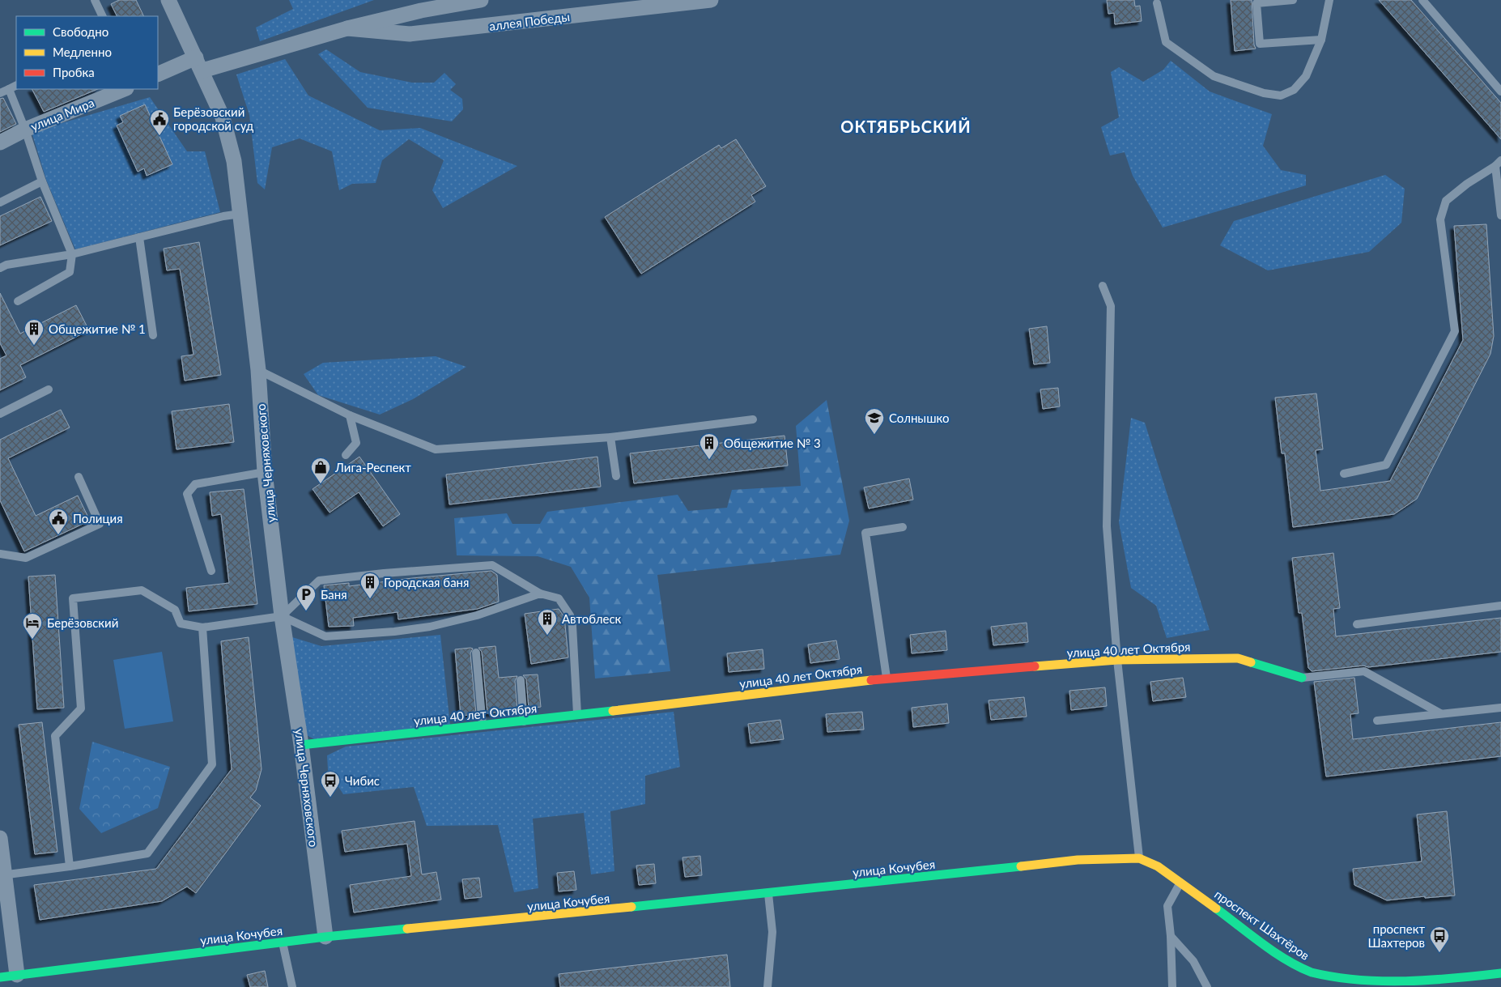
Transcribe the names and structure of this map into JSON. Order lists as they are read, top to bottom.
{
  "streets": {
    "street": [
      "аллея Победы",
      "улица Мира",
      "улица Черняховского",
      "улица 40 лет Октября",
      "улица Кочубея",
      "проспект Шахтёров"
    ]
  },
  "crossings": [
    ["улица Черняховского", "улица 40 лет Октября"],
    ["улица Черняховского", "улица Кочубея"],
    ["улица Кочубея", "проспект Шахтёров"]
  ],
  "districts": ["ОКТЯБРЬСКИЙ"],
  "places": {
    "public building": ["Берёзовский городской суд", "Полиция"],
    "building": [
      "Общежитие № 1",
      "Общежитие № 3",
      "Городская баня",
      "Автоблеск"
    ],
    "school or university": ["Солнышко"],
    "shop": ["Лига-Респект"],
    "parking": ["Баня"],
    "hotel": ["Берёзовский"],
    "bus stop": ["Чибис", "проспект Шахтеров"]
  },
  "legend": ["Свободно", "Медленно", "Пробка"]
}
